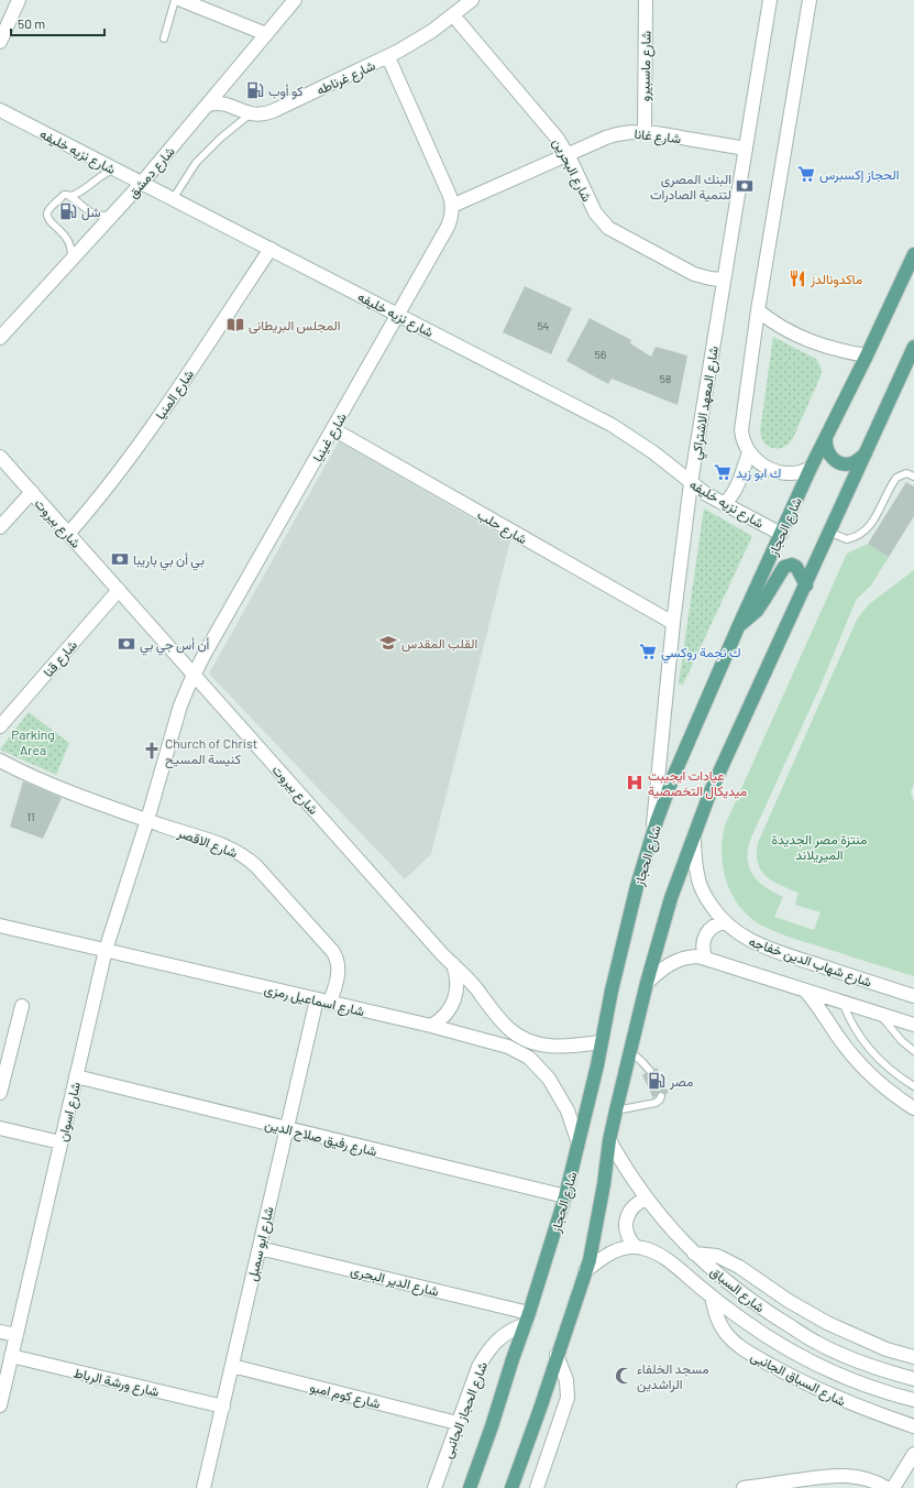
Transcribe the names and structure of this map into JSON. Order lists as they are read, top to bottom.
{
  "streets": {
    "main road": ["شارع الحجاز"],
    "street": [
      "شارع ماسبيرو",
      "شارع غرناطه",
      "شارع غانا",
      "شارع نزيه خليفه",
      "شارع البحرين",
      "شارع دمشق",
      "شارع المنيا",
      "شارع المعهد الاشتراكي",
      "شارع غينيا",
      "شارع بيروت",
      "شارع حلب",
      "شارع قنا",
      "شارع الاقصر",
      "شارع شهاب الدين خفاجه",
      "شارع اسماعيل رمزى",
      "شارع اسوان",
      "شارع رفيق صلاح الدين",
      "شارع ابو سمبل",
      "شارع الدير البحرى",
      "شارع السباق",
      "شارع السباق الجانبى",
      "شارع ورشة الرباط",
      "شارع كوم امبو",
      "شارع الحجاز الجانبى"
    ]
  },
  "crossings": [
    ["شارع ماسبيرو", "شارع غانا"],
    ["شارع غرناطه", "شارع البحرين"],
    ["شارع غرناطه", "شارع دمشق"],
    ["شارع غرناطه", "شارع غينيا"],
    ["شارع غانا", "شارع البحرين"],
    ["شارع غانا", "شارع المعهد الاشتراكي"],
    ["شارع غانا", "شارع غينيا"],
    ["شارع نزيه خليفه", "شارع دمشق"],
    ["شارع نزيه خليفه", "شارع المنيا"],
    ["شارع نزيه خليفه", "شارع المعهد الاشتراكي"],
    ["شارع نزيه خليفه", "شارع غينيا"],
    ["شارع نزيه خليفه", "شارع الحجاز"],
    ["شارع البحرين", "شارع المعهد الاشتراكي"],
    ["شارع المنيا", "شارع بيروت"],
    ["شارع المعهد الاشتراكي", "شارع حلب"],
    ["شارع المعهد الاشتراكي", "شارع الحجاز"],
    ["شارع غينيا", "شارع بيروت"],
    ["شارع غينيا", "شارع حلب"],
    ["شارع غينيا", "شارع الاقصر"],
    ["شارع غينيا", "شارع اسوان"],
    ["شارع بيروت", "شارع الحجاز"],
    ["شارع بيروت", "شارع قنا"],
    ["شارع الحجاز", "شارع اسماعيل رمزى"],
    ["شارع الحجاز", "شارع رفيق صلاح الدين"],
    ["شارع الحجاز", "شارع الدير البحرى"],
    ["شارع الحجاز", "شارع الحجاز الجانبى"],
    ["شارع الاقصر", "شارع اسماعيل رمزى"],
    ["شارع الاقصر", "شارع اسوان"],
    ["شارع اسماعيل رمزى", "شارع اسوان"],
    ["شارع اسماعيل رمزى", "شارع ابو سمبل"],
    ["شارع اسوان", "شارع رفيق صلاح الدين"],
    ["شارع اسوان", "شارع ورشة الرباط"],
    ["شارع رفيق صلاح الدين", "شارع ابو سمبل"],
    ["شارع ابو سمبل", "شارع الدير البحرى"],
    ["شارع ابو سمبل", "شارع ورشة الرباط"],
    ["شارع ابو سمبل", "شارع كوم امبو"],
    ["شارع الدير البحرى", "شارع الحجاز الجانبى"],
    ["شارع السباق", "شارع السباق الجانبى"],
    ["شارع كوم امبو", "شارع الحجاز الجانبى"]
  ],
  "parks": ["Parking Area", "منتزة مصر الجديدة الميريلاند"],
  "places": {
    "fuel station": ["كو أوب", "شل", "مصر"],
    "supermarket": ["الحجاز إكسبرس", "ك ابو زيد", "ك نجمة روكسي"],
    "bank": ["البنك المصرى لتنمية الصادرات", "بي أن بي باريبا", "أن أس جي بي"],
    "restaurant": ["ماكدونالدز"],
    "library": ["المجلس البريطانى"],
    "school or university": ["القلب المقدس"],
    "church": ["Church of Christ كنيسة المسيح"],
    "hospital": ["عيادات ايجيبت ميديكال التخصصية"],
    "mosque": ["مسجد الخلفاء الراشدين"]
  },
  "house_numbers": [
    "54",
    "56",
    "58",
    "11"
  ],
  "scale_bar": "50 m"
}
